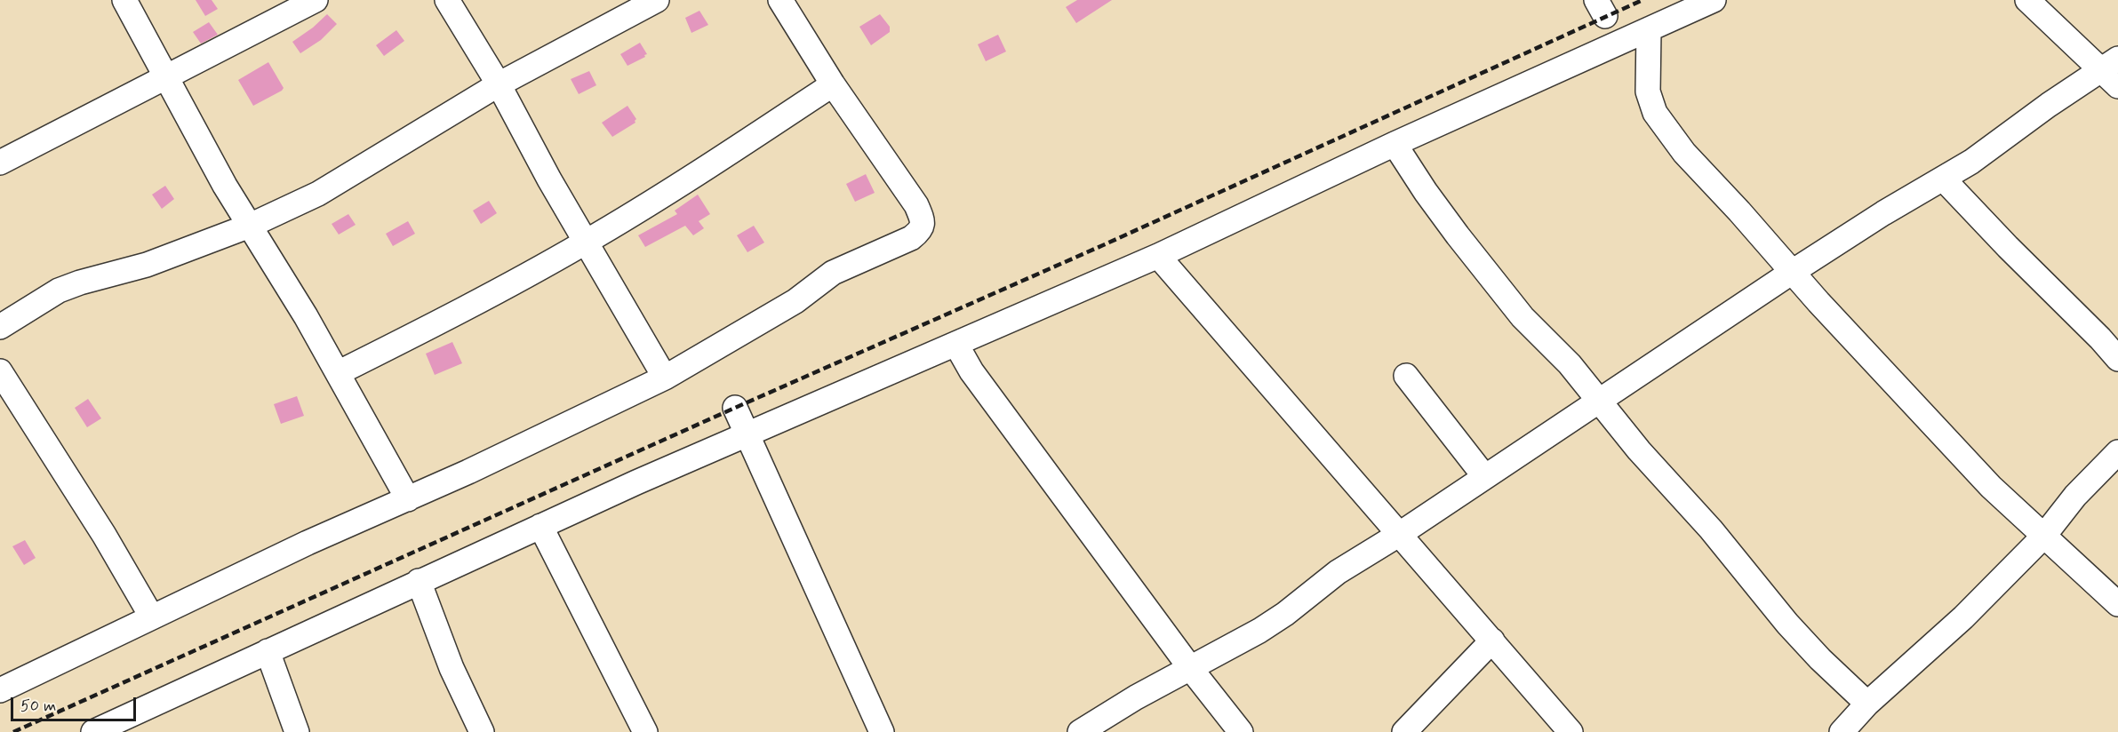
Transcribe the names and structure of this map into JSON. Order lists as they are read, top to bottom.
{
  "scale_bar": "50 m"
}
